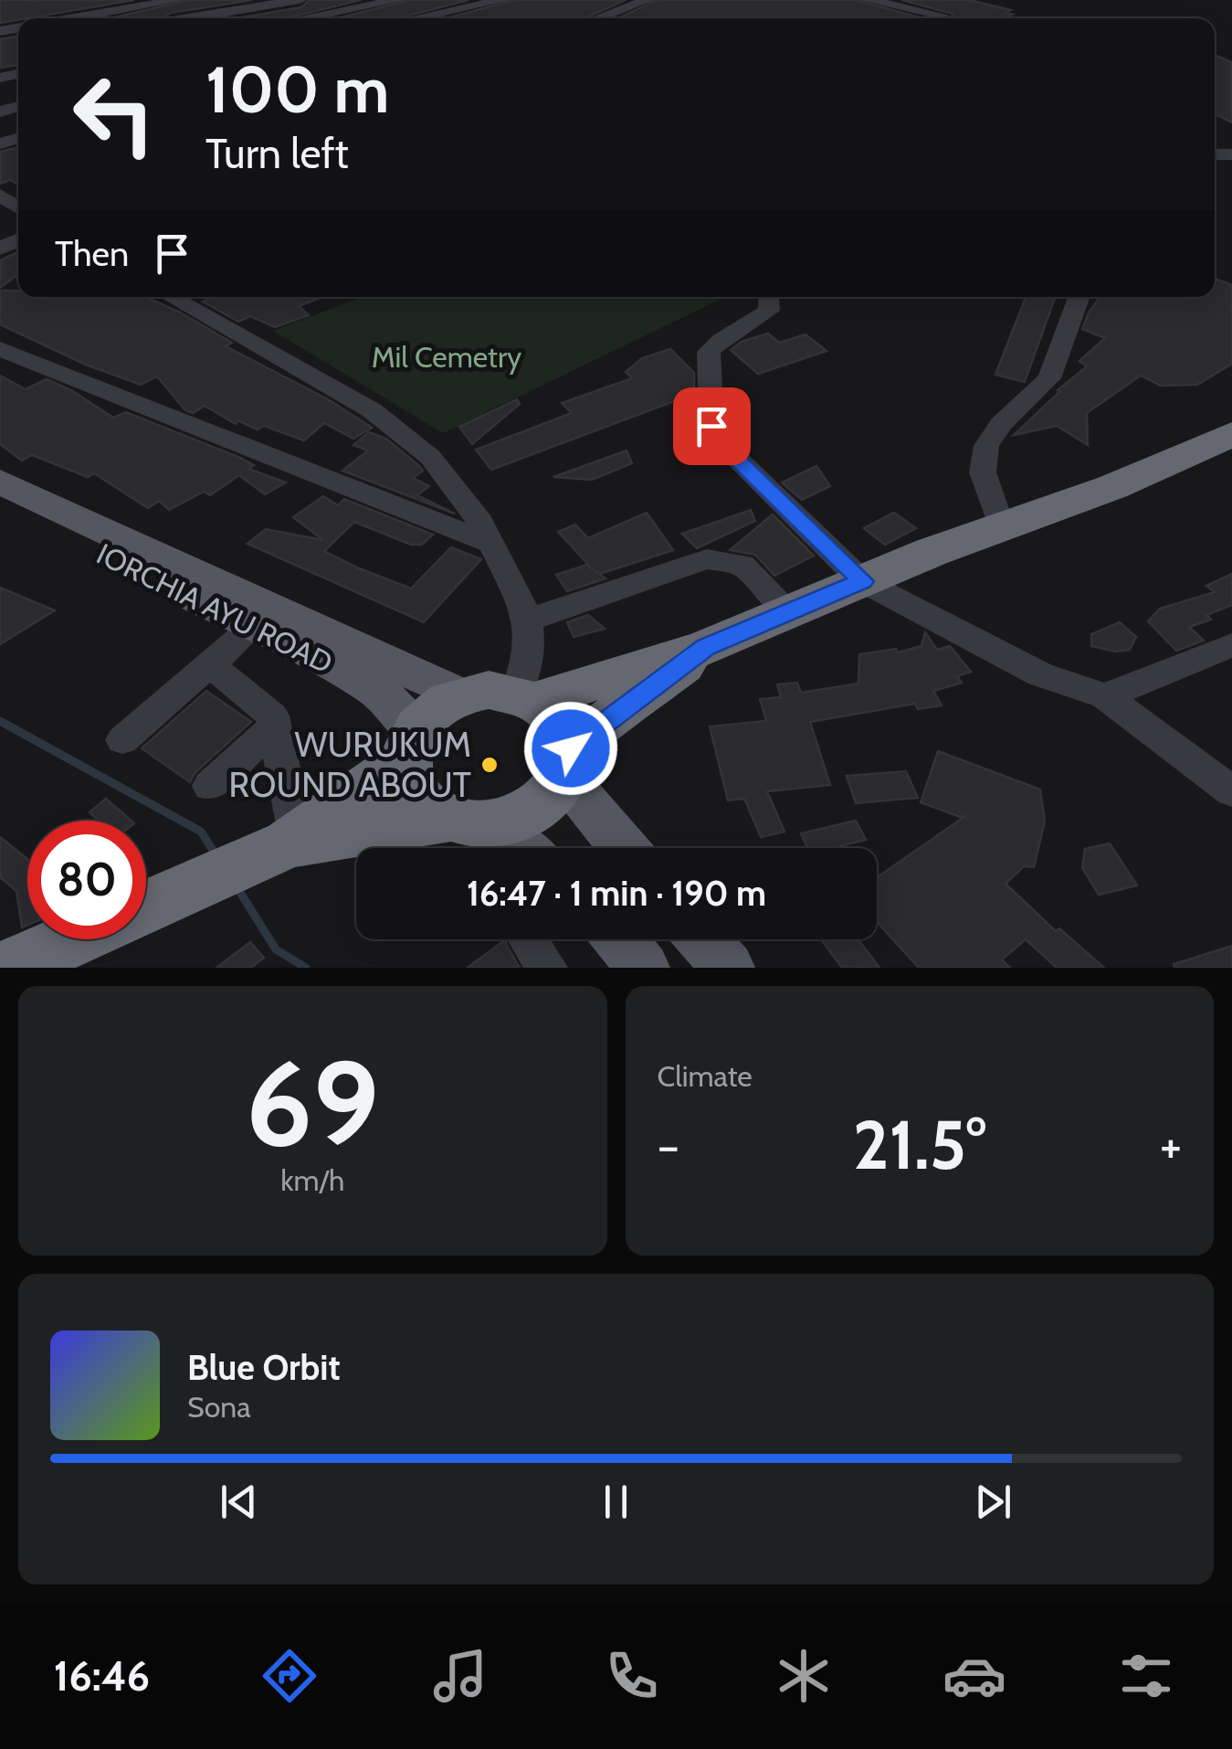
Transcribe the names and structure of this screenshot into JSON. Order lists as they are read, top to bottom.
{
  "streets": {
    "main road": ["IORCHIA AYU ROAD"]
  },
  "parks": ["Mil Cemetry"],
  "places": ["WURUKUM ROUND ABOUT"],
  "page": {
    "turn": ["100 m", "Turn left"],
    "then": "Then",
    "limit": "80",
    "trip": "16:47 · 1 min · 190 m",
    "tile": [
      ["69", "km/h"],
      "Climate"
    ],
    "heat": ["−", "21.5°", "+"],
    "song": ["Blue Orbit", "Sona"],
    "tabs": "16:46"
  }
}
